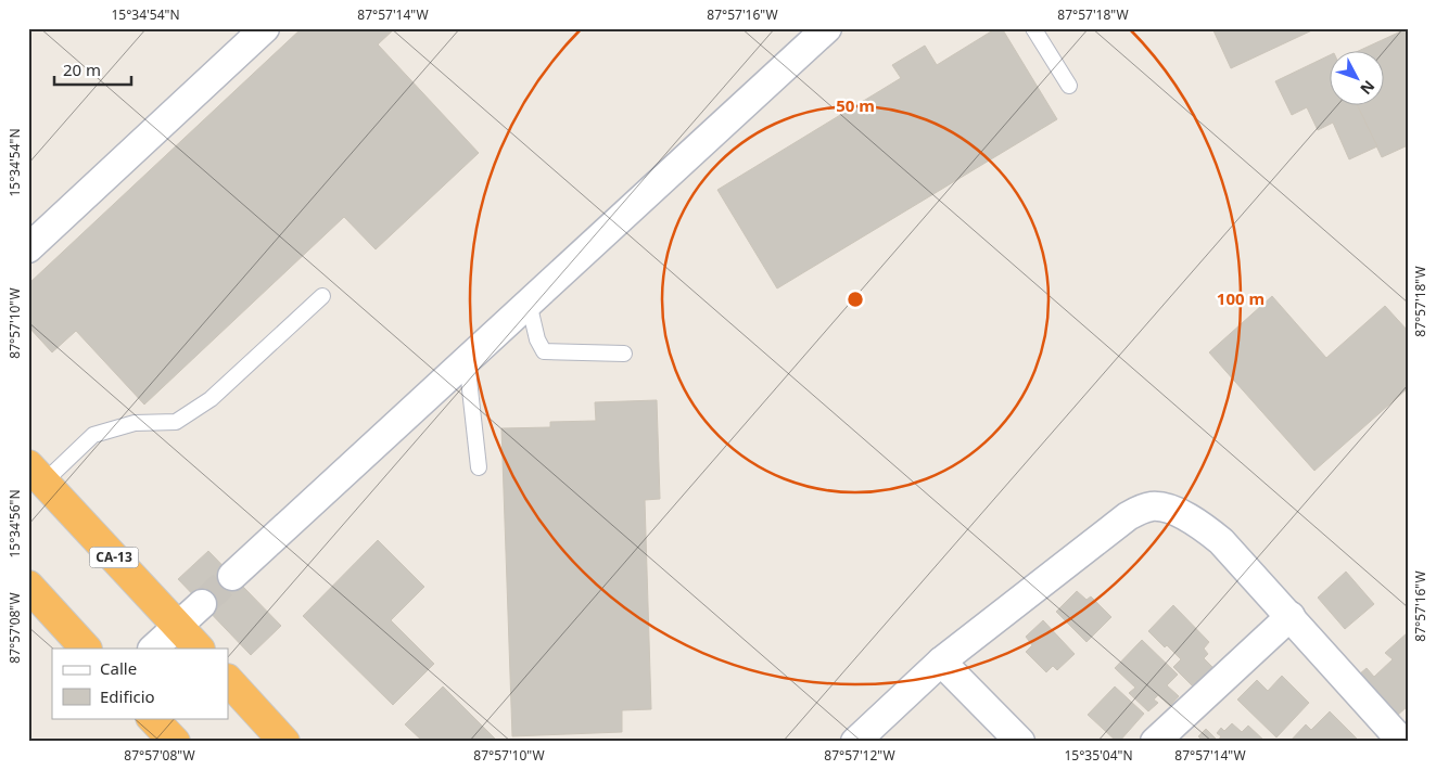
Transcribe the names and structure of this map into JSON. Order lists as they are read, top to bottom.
{
  "streets": {
    "highway": ["CA-13"]
  },
  "legend": ["Calle", "Edificio"],
  "scale_bar": "20 m",
  "north": "bottom right",
  "coordinates": [
    "15°34'54\"N",
    "87°57'14\"W",
    "87°57'16\"W",
    "87°57'18\"W",
    "87°57'10\"W",
    "15°34'56\"N",
    "87°57'08\"W",
    "87°57'12\"W",
    "15°35'04\"N"
  ],
  "rings": ["50 m", "100 m"]
}
